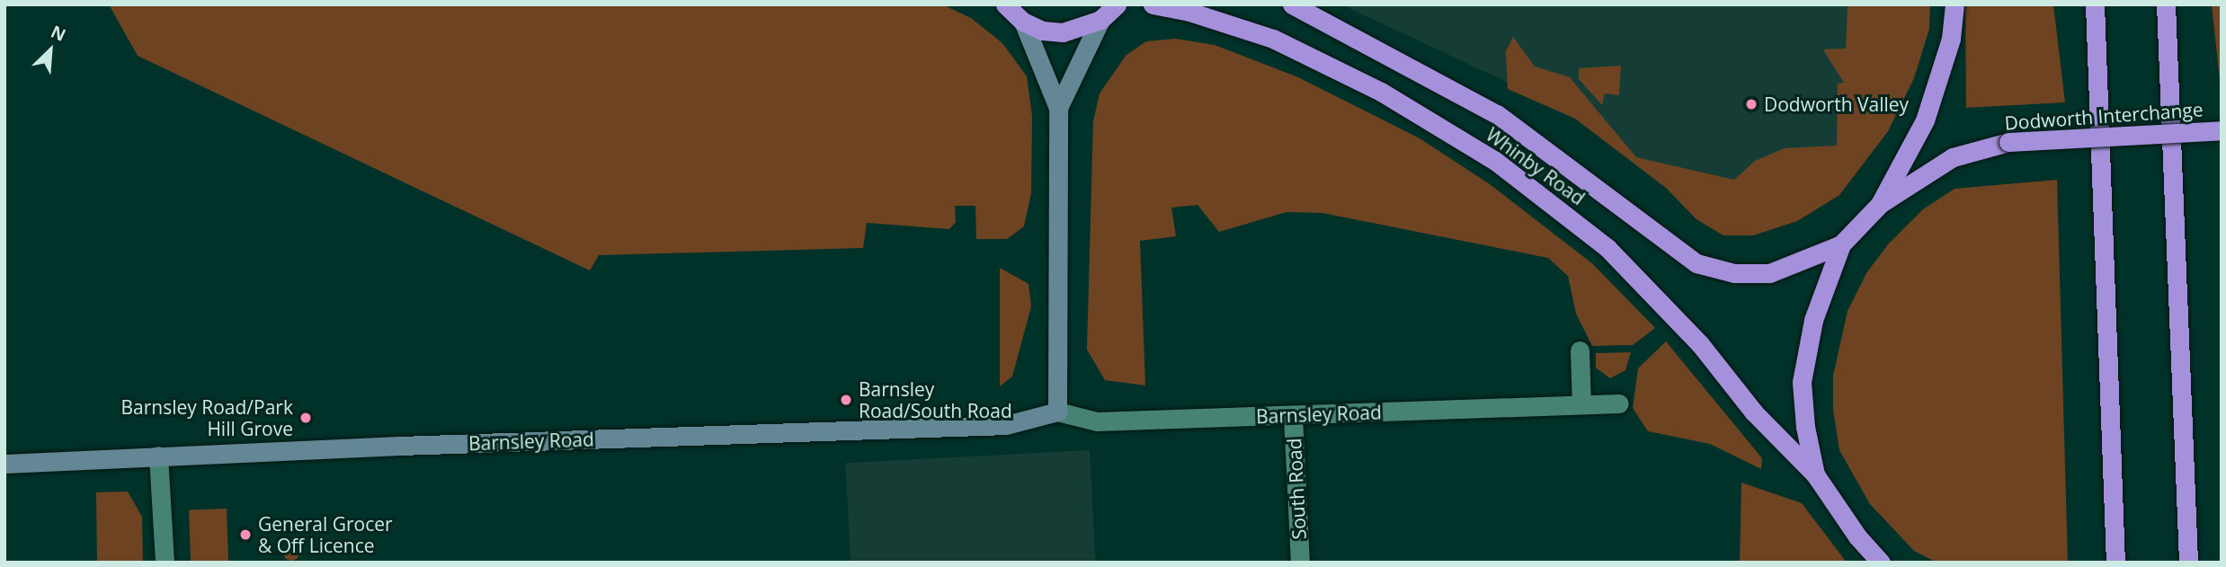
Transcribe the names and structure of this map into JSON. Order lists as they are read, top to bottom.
{
  "streets": {
    "highway": ["Dodworth Interchange", "Whinby Road"],
    "main road": ["Barnsley Road"],
    "street": ["South Road"]
  },
  "crossings": [
    ["Dodworth Interchange", "Whinby Road"],
    ["Barnsley Road", "South Road"]
  ],
  "places": [
    "Dodworth Valley",
    "Barnsley Road/South Road",
    "Barnsley Road/Park Hill Grove",
    "General Grocer & Off Licence"
  ],
  "north": "top right"
}
